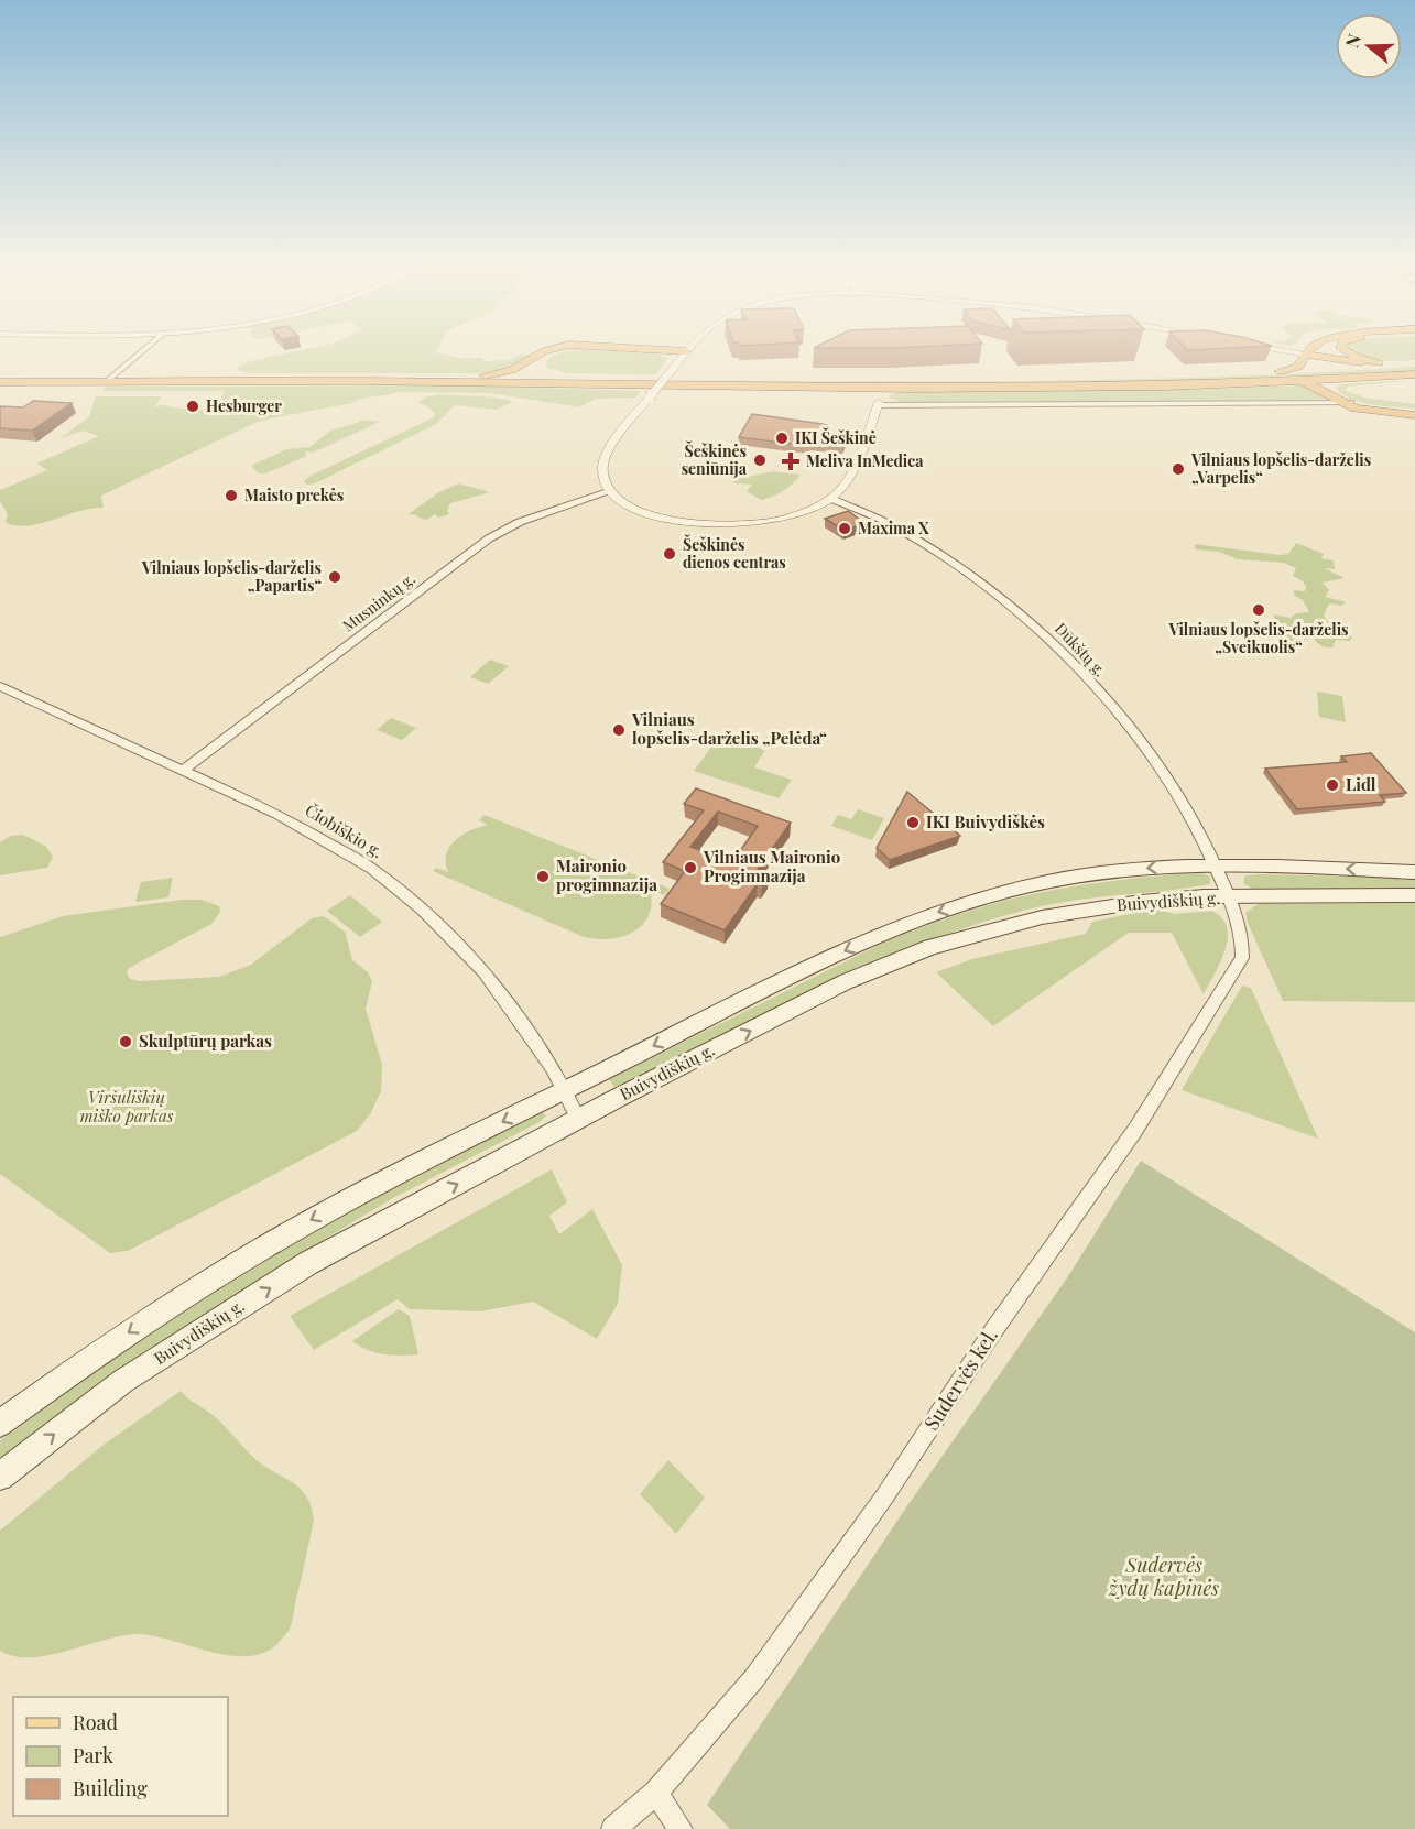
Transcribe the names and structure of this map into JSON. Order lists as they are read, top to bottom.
{
  "streets": {
    "main road": ["Buivydiškių g."],
    "street": [
      "Musninkų g.",
      "Dūkštų g.",
      "Čiobiškio g.",
      "Sudervės kel."
    ]
  },
  "crossings": [
    ["Musninkų g.", "Čiobiškio g."],
    ["Dūkštų g.", "Buivydiškių g."],
    ["Dūkštų g.", "Sudervės kel."],
    ["Čiobiškio g.", "Buivydiškių g."],
    ["Buivydiškių g.", "Sudervės kel."]
  ],
  "parks": ["Viršuliškių miško parkas", "Sudervės žydų kapinės"],
  "places": {
    "other": [
      "Hesburger",
      "IKI Šeškinė",
      "Šeškinės seniūnija",
      "Vilniaus lopšelis-darželis „Varpelis“",
      "Maisto prekės",
      "Maxima X",
      "Šeškinės dienos centras",
      "Vilniaus lopšelis-darželis „Papartis“",
      "Vilniaus lopšelis-darželis „Sveikuolis“",
      "Vilniaus lopšelis-darželis „Pelėda“",
      "Lidl",
      "IKI Buivydiškės",
      "Vilniaus Maironio Progimnazija",
      "Maironio progimnazija",
      "Skulptūrų parkas"
    ],
    "health": ["Meliva InMedica"]
  },
  "legend": ["Road", "Park", "Building"],
  "north": "left"
}
